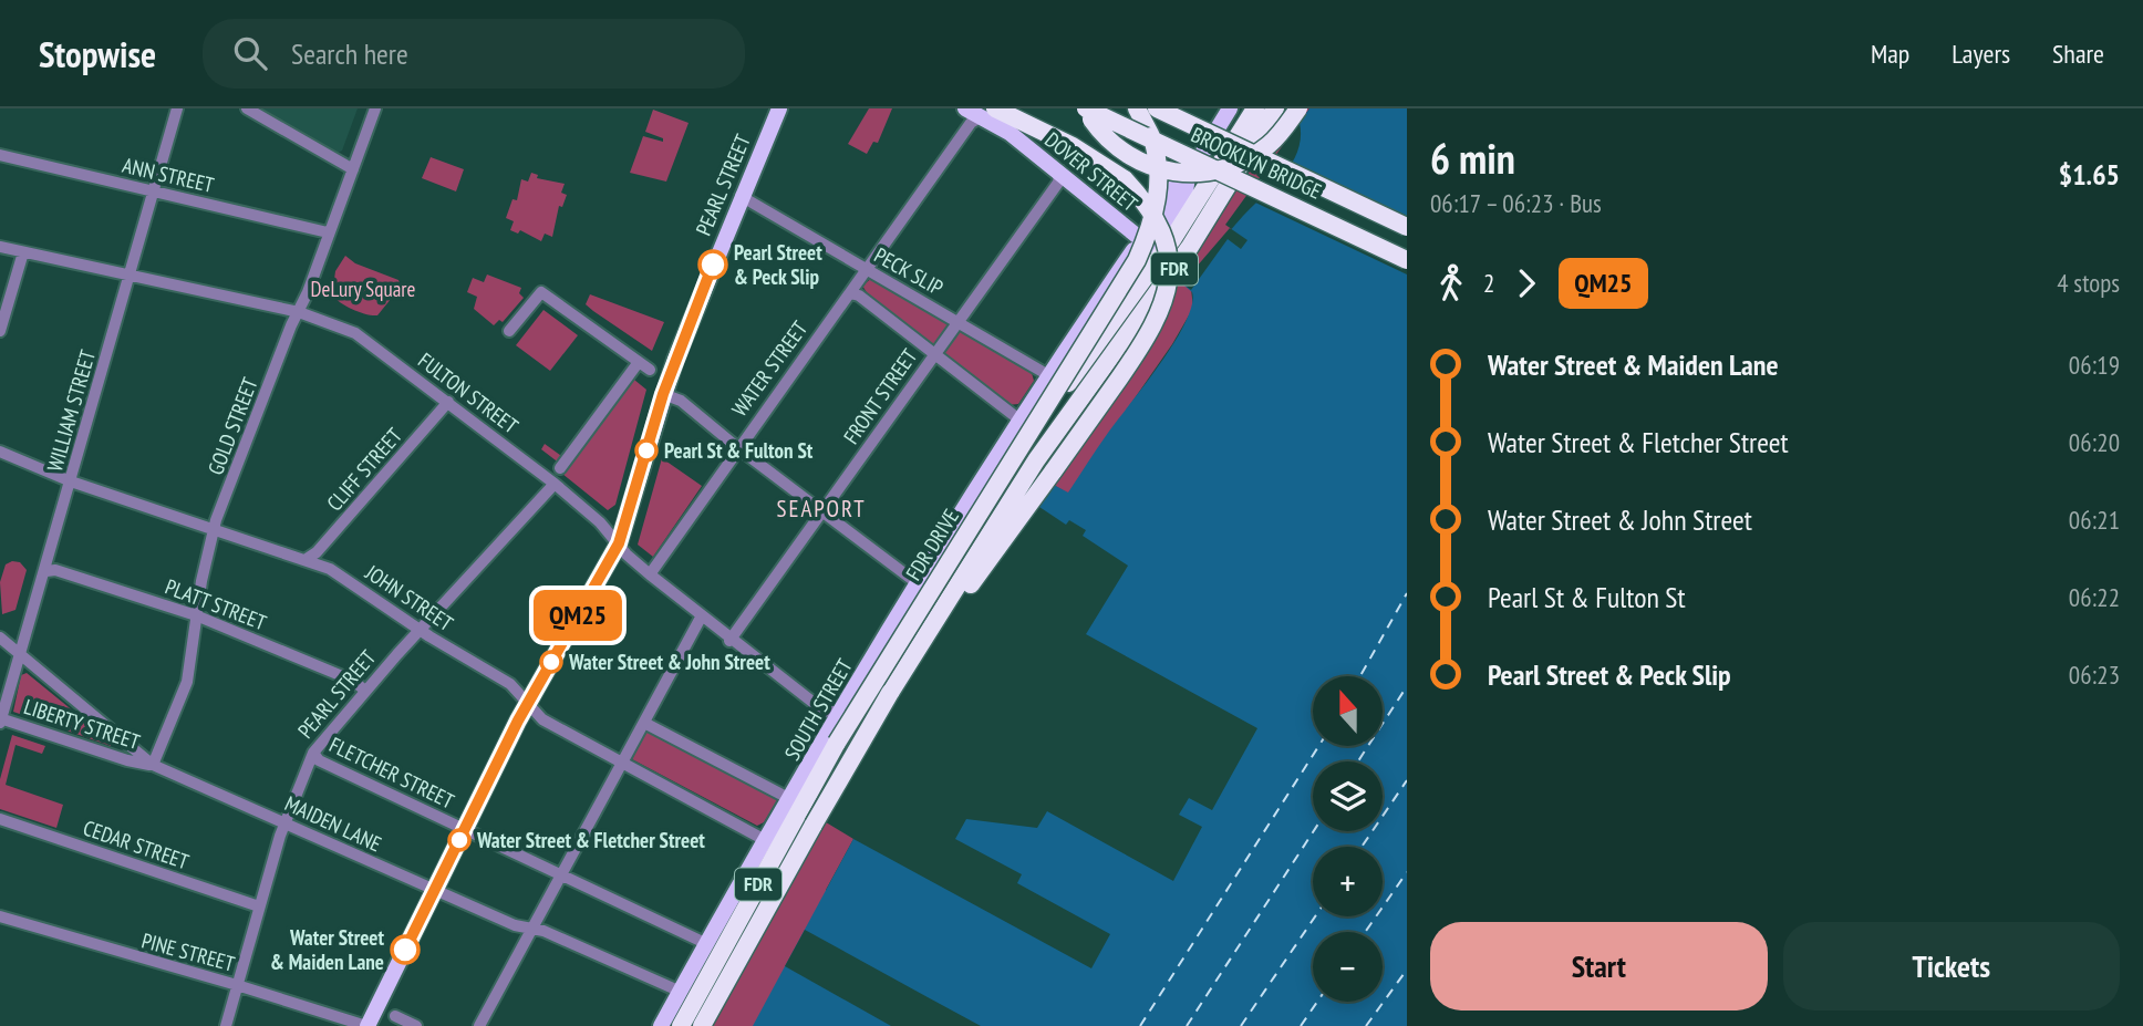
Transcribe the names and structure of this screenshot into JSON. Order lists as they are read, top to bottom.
{
  "streets": {
    "highway": ["BROOKLYN BRIDGE", "FDR", "FDR DRIVE"],
    "main road": ["DOVER STREET", "PEARL STREET", "SOUTH STREET"],
    "street": [
      "ANN STREET",
      "PECK SLIP",
      "WATER STREET",
      "FULTON STREET",
      "FRONT STREET",
      "WILLIAM STREET",
      "GOLD STREET",
      "CLIFF STREET",
      "JOHN STREET",
      "PLATT STREET",
      "LIBERTY STREET",
      "FLETCHER STREET",
      "MAIDEN LANE",
      "CEDAR STREET",
      "PINE STREET"
    ]
  },
  "crossings": [
    ["DOVER STREET", "WATER STREET"],
    ["DOVER STREET", "FRONT STREET"],
    ["DOVER STREET", "SOUTH STREET"],
    ["ANN STREET", "WILLIAM STREET"],
    ["ANN STREET", "GOLD STREET"],
    ["PEARL STREET", "PECK SLIP"],
    ["PEARL STREET", "FULTON STREET"],
    ["PEARL STREET", "JOHN STREET"],
    ["PEARL STREET", "PLATT STREET"],
    ["PEARL STREET", "FLETCHER STREET"],
    ["PEARL STREET", "MAIDEN LANE"],
    ["PEARL STREET", "CEDAR STREET"],
    ["PEARL STREET", "PINE STREET"],
    ["PECK SLIP", "WATER STREET"],
    ["PECK SLIP", "FRONT STREET"],
    ["PECK SLIP", "SOUTH STREET"],
    ["WATER STREET", "FULTON STREET"],
    ["FULTON STREET", "FRONT STREET"],
    ["FULTON STREET", "WILLIAM STREET"],
    ["FULTON STREET", "GOLD STREET"],
    ["FULTON STREET", "CLIFF STREET"],
    ["FULTON STREET", "SOUTH STREET"],
    ["WILLIAM STREET", "JOHN STREET"],
    ["WILLIAM STREET", "PLATT STREET"],
    ["WILLIAM STREET", "LIBERTY STREET"],
    ["WILLIAM STREET", "MAIDEN LANE"],
    ["GOLD STREET", "JOHN STREET"],
    ["GOLD STREET", "PLATT STREET"],
    ["GOLD STREET", "LIBERTY STREET"],
    ["GOLD STREET", "MAIDEN LANE"],
    ["CLIFF STREET", "JOHN STREET"],
    ["JOHN STREET", "SOUTH STREET"],
    ["SOUTH STREET", "FLETCHER STREET"],
    ["SOUTH STREET", "MAIDEN LANE"],
    ["LIBERTY STREET", "MAIDEN LANE"]
  ],
  "districts": ["SEAPORT"],
  "parks": ["DeLury Square"],
  "places": [
    "Pearl Street & Peck Slip",
    "Pearl St & Fulton St",
    "Water Street & John Street",
    "Water Street & Fletcher Street",
    "Water Street & Maiden Lane"
  ],
  "lines": ["bus line QM25"],
  "north": "top",
  "page": {
    "header": "Stopwise",
    "search": "Search here",
    "nav": ["Map", "Layers", "Share"],
    "on_map": "QM25",
    "heading": ["6 min", "06:17 – 06:23 · Bus", "$1.65"],
    "legs": ["2", "QM25", "4 stops"],
    "list": [
      {
        "name": "Water Street & Maiden Lane",
        "value": "06:19"
      },
      {
        "name": "Water Street & Fletcher Street",
        "value": "06:20"
      },
      {
        "name": "Water Street & John Street",
        "value": "06:21"
      },
      {
        "name": "Pearl St & Fulton St",
        "value": "06:22"
      },
      {
        "name": "Pearl Street & Peck Slip",
        "value": "06:23"
      }
    ],
    "map_buttons": ["+", "−"],
    "buttons": ["Start", "Tickets"]
  }
}
